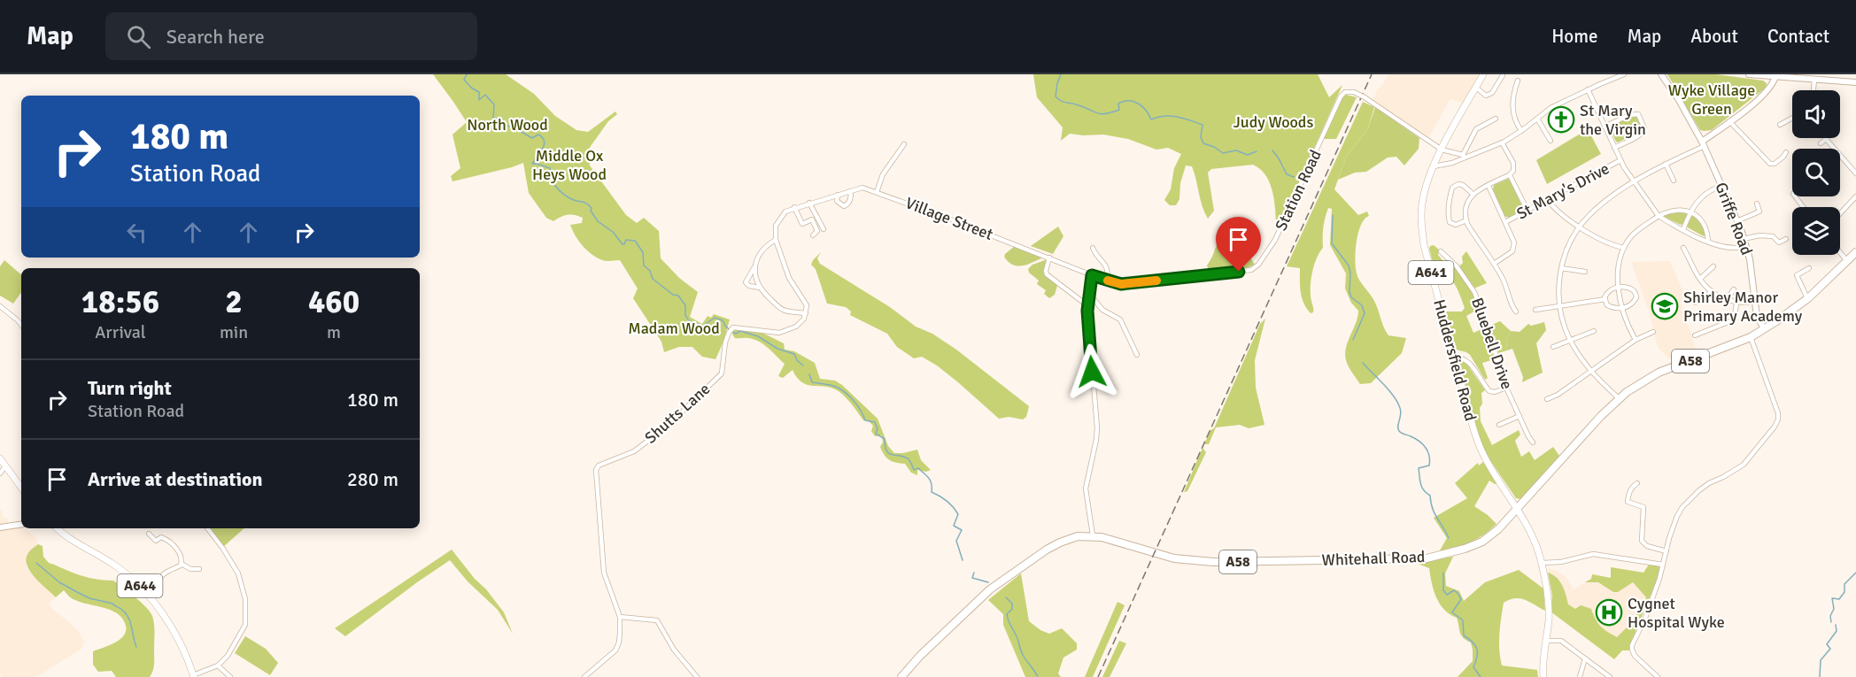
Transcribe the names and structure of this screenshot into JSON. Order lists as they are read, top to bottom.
{
  "streets": {
    "highway": ["A58", "Whitehall Road"],
    "main road": ["A641", "Huddersfield Road", "A644"],
    "street": [
      "Station Road",
      "St Mary's Drive",
      "Village Street",
      "Griffe Road",
      "Bluebell Drive",
      "Shutts Lane"
    ]
  },
  "crossings": [
    ["Station Road", "Village Street"],
    ["Station Road", "Huddersfield Road"],
    ["Griffe Road", "Whitehall Road"],
    ["A641", "Huddersfield Road"],
    ["Huddersfield Road", "Whitehall Road"]
  ],
  "parks": [
    "Wyke Village Green",
    "Judy Woods",
    "North Wood",
    "Middle Ox Heys Wood",
    "Madam Wood"
  ],
  "places": {
    "church": ["St Mary the Virgin"],
    "school or university": ["Shirley Manor Primary Academy"],
    "hospital": ["Cygnet Hospital Wyke"]
  },
  "page": {
    "header": "Map",
    "search": "Search here",
    "nav": [
      "Home",
      "Map",
      "About",
      "Contact"
    ],
    "turn": ["180 m", "Station Road"],
    "eta": [
      "18:56",
      "Arrival",
      "2",
      "min",
      "460",
      "m"
    ],
    "list": [
      {
        "name": "Turn right",
        "note": "Station Road",
        "value": "180 m"
      },
      {
        "name": "Arrive at destination",
        "value": "280 m"
      }
    ]
  }
}
